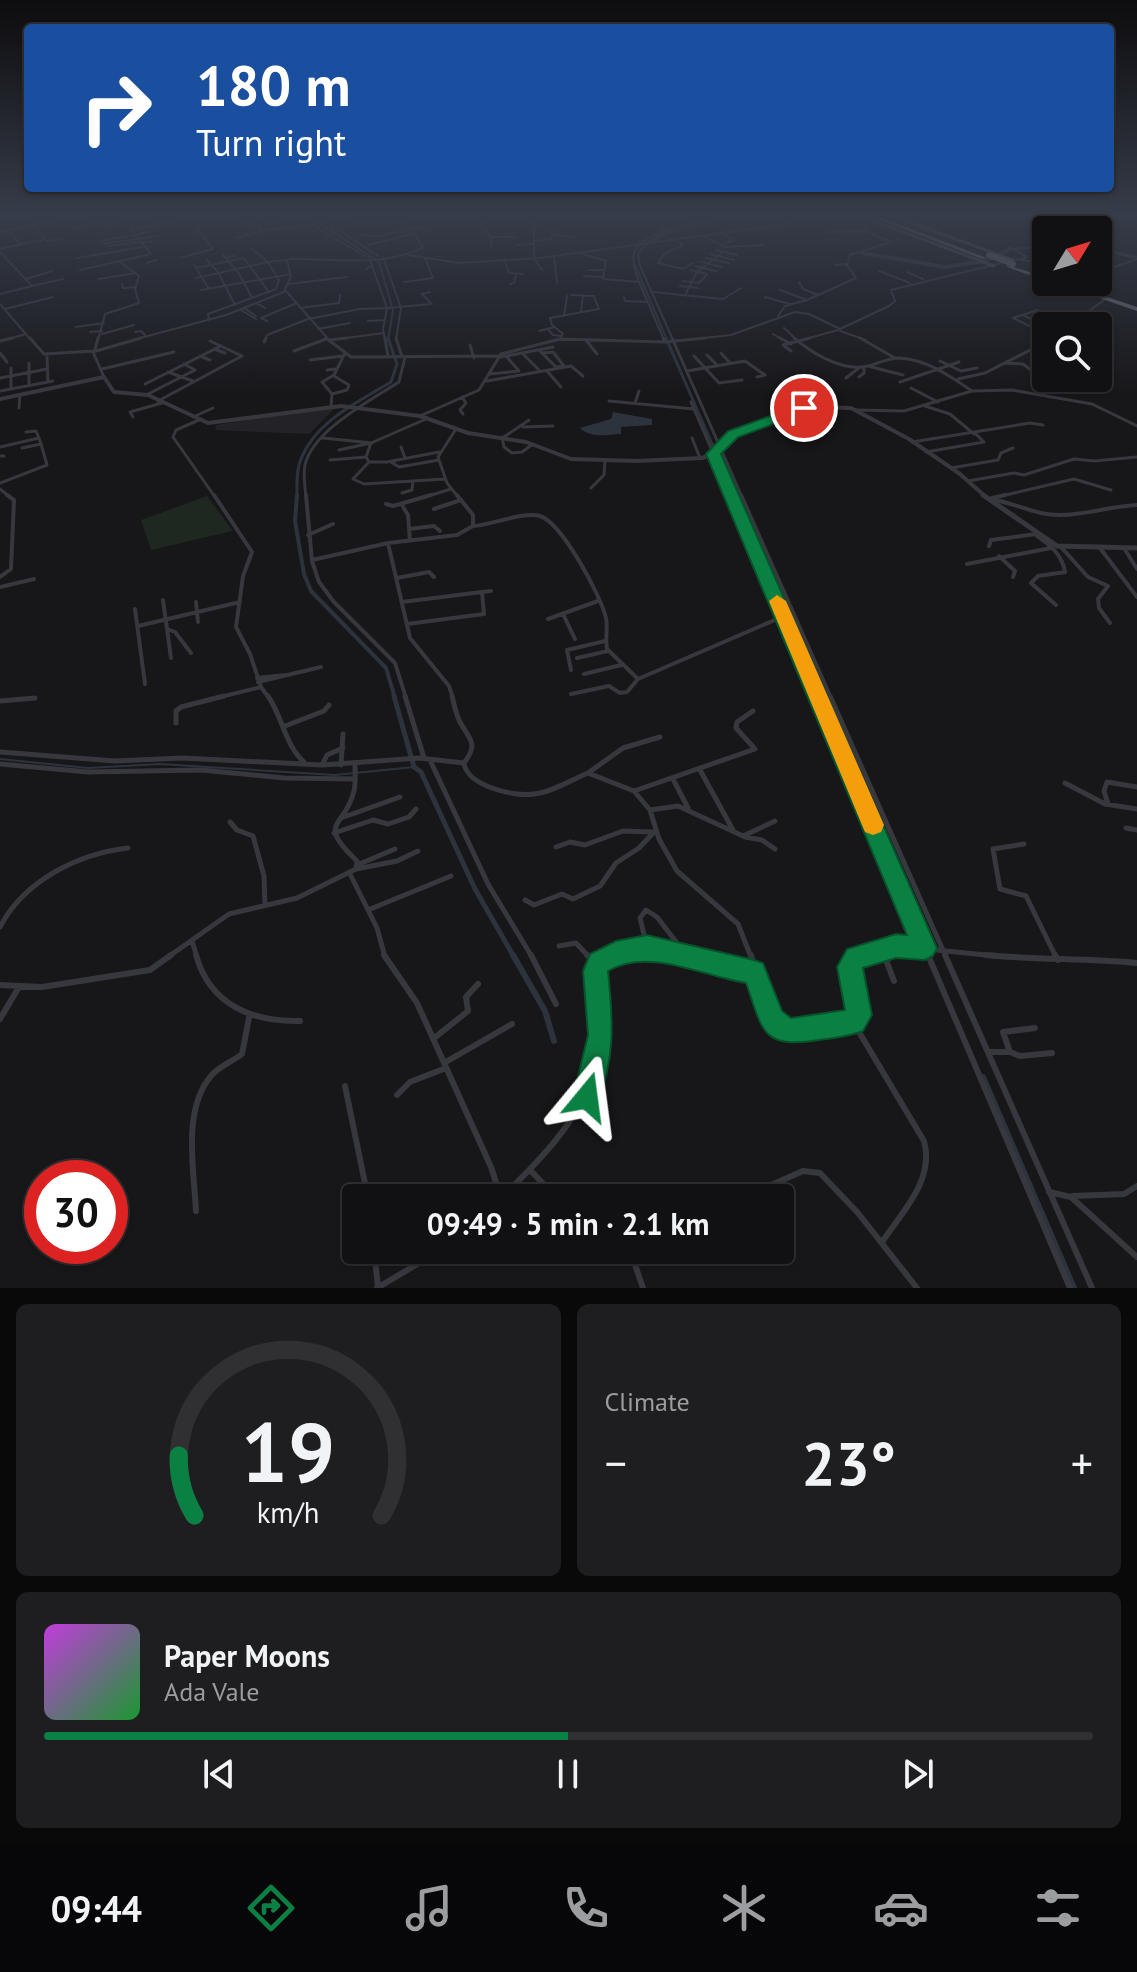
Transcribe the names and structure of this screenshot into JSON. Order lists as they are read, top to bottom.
{
  "north": "top right",
  "page": {
    "turn": ["180 m", "Turn right"],
    "limit": "30",
    "trip": "09:49 · 5 min · 2.1 km",
    "tile": "Climate",
    "heat": ["−", "23°", "+"],
    "song": ["Paper Moons", "Ada Vale"],
    "tabs": "09:44",
    "gauge": ["19", "km/h"]
  }
}
